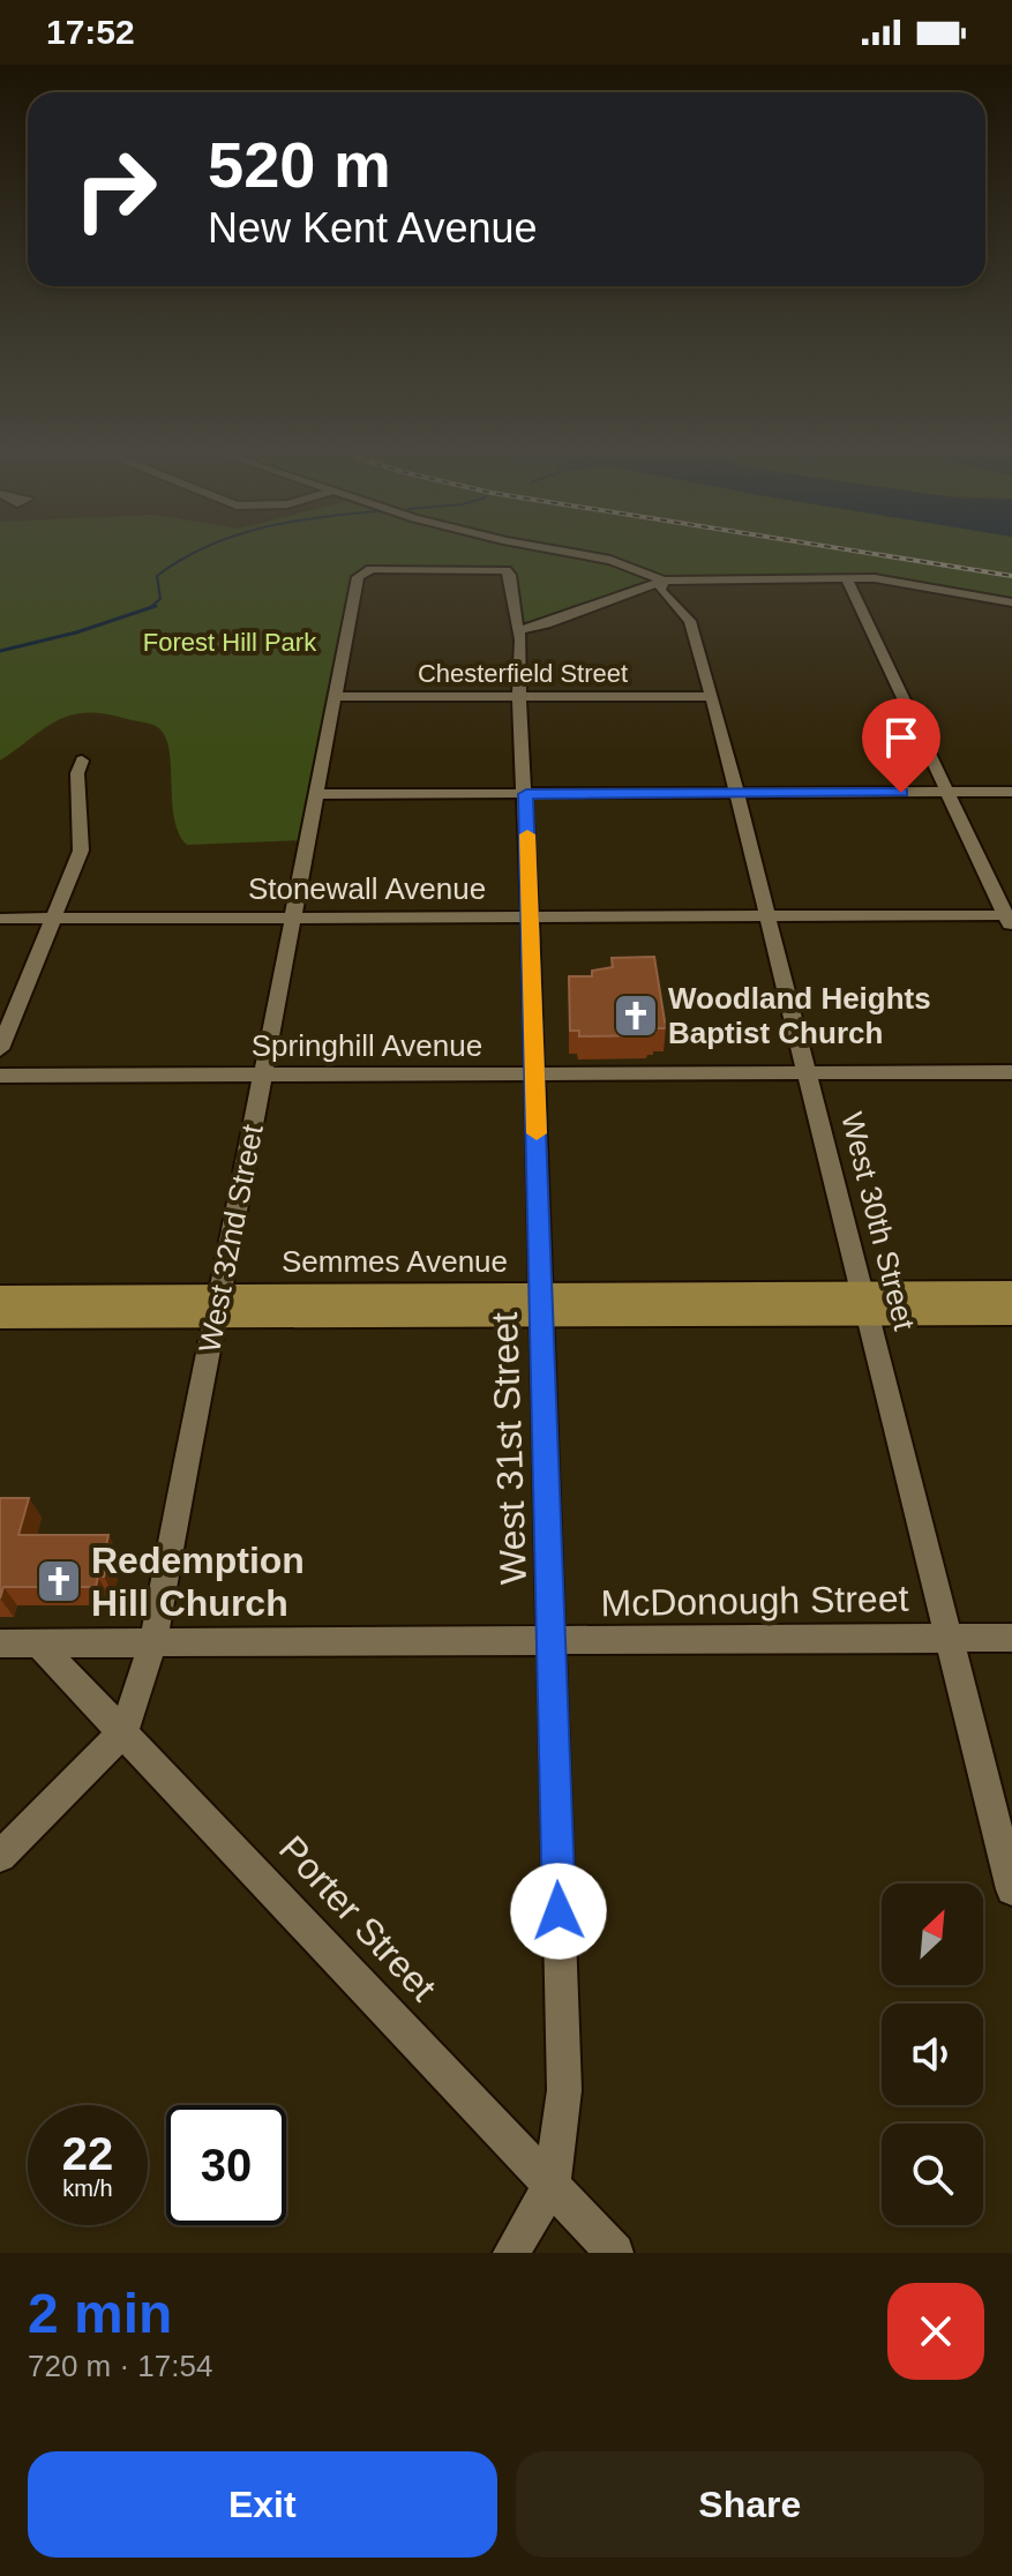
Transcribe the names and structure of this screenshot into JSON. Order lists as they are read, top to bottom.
{
  "streets": {
    "main road": ["Semmes Avenue"],
    "street": [
      "Chesterfield Street",
      "Stonewall Avenue",
      "Springhill Avenue",
      "West 30th Street",
      "West 32nd Street",
      "West 31st Street",
      "McDonough Street",
      "Porter Street"
    ]
  },
  "crossings": [
    ["Chesterfield Street", "West 30th Street"],
    ["Chesterfield Street", "West 32nd Street"],
    ["Chesterfield Street", "West 31st Street"],
    ["Stonewall Avenue", "West 30th Street"],
    ["Stonewall Avenue", "West 32nd Street"],
    ["Stonewall Avenue", "West 31st Street"],
    ["Springhill Avenue", "West 30th Street"],
    ["Springhill Avenue", "West 32nd Street"],
    ["Springhill Avenue", "West 31st Street"],
    ["West 30th Street", "Semmes Avenue"],
    ["West 30th Street", "McDonough Street"],
    ["West 32nd Street", "Semmes Avenue"],
    ["West 32nd Street", "West 31st Street"],
    ["West 32nd Street", "McDonough Street"],
    ["West 32nd Street", "Porter Street"],
    ["Semmes Avenue", "West 31st Street"],
    ["West 31st Street", "McDonough Street"],
    ["West 31st Street", "Porter Street"],
    ["McDonough Street", "Porter Street"]
  ],
  "parks": ["Forest Hill Park"],
  "places": {
    "church": ["Woodland Heights Baptist Church", "Redemption Hill Church"]
  },
  "north": "top right",
  "page": {
    "status": "17:52",
    "turn": ["520 m", "New Kent Avenue"],
    "speed": "22 km/h",
    "limit": "30",
    "heading": ["2 min", "720 m · 17:54"],
    "buttons": ["Exit", "Share"]
  }
}
